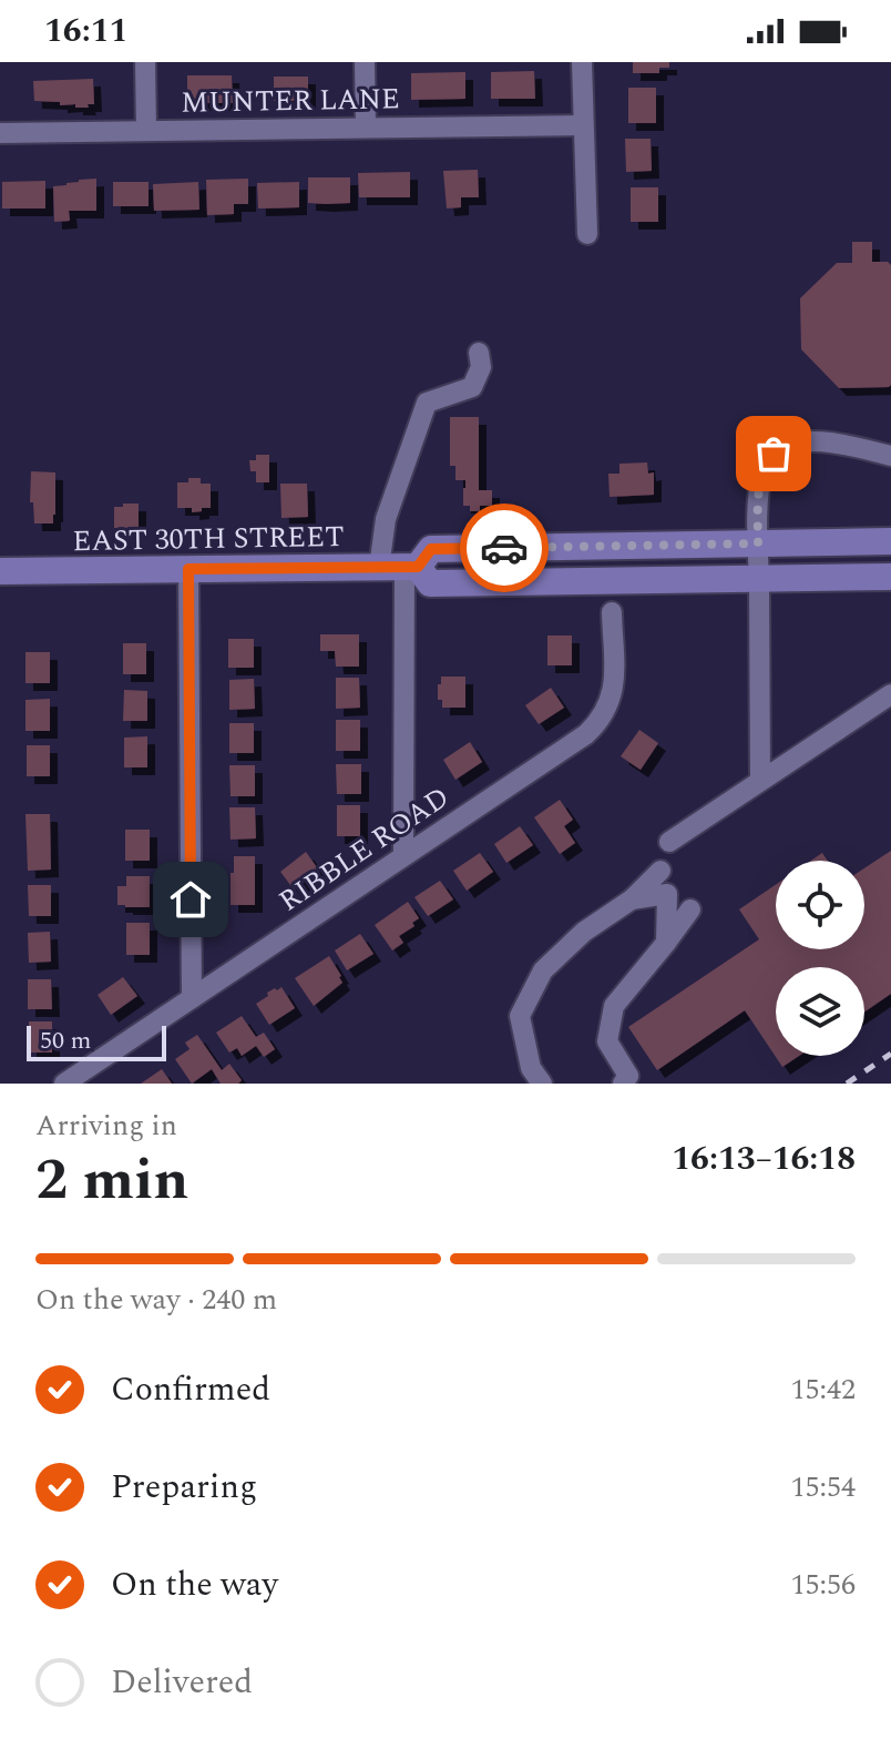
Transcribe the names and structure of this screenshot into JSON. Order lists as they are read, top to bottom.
{
  "streets": {
    "main road": ["EAST 30TH STREET"],
    "street": ["MUNTER LANE", "RIBBLE ROAD"]
  },
  "scale_bar": "50 m",
  "page": {
    "status": "16:11",
    "scale": "50 m",
    "heading": ["2 min", "Arriving in", "16:13–16:18"],
    "bar": "On the way · 240 m",
    "list": [
      ["Confirmed", "15:42"],
      ["Preparing", "15:54"],
      ["On the way", "15:56"],
      "Delivered"
    ]
  }
}
